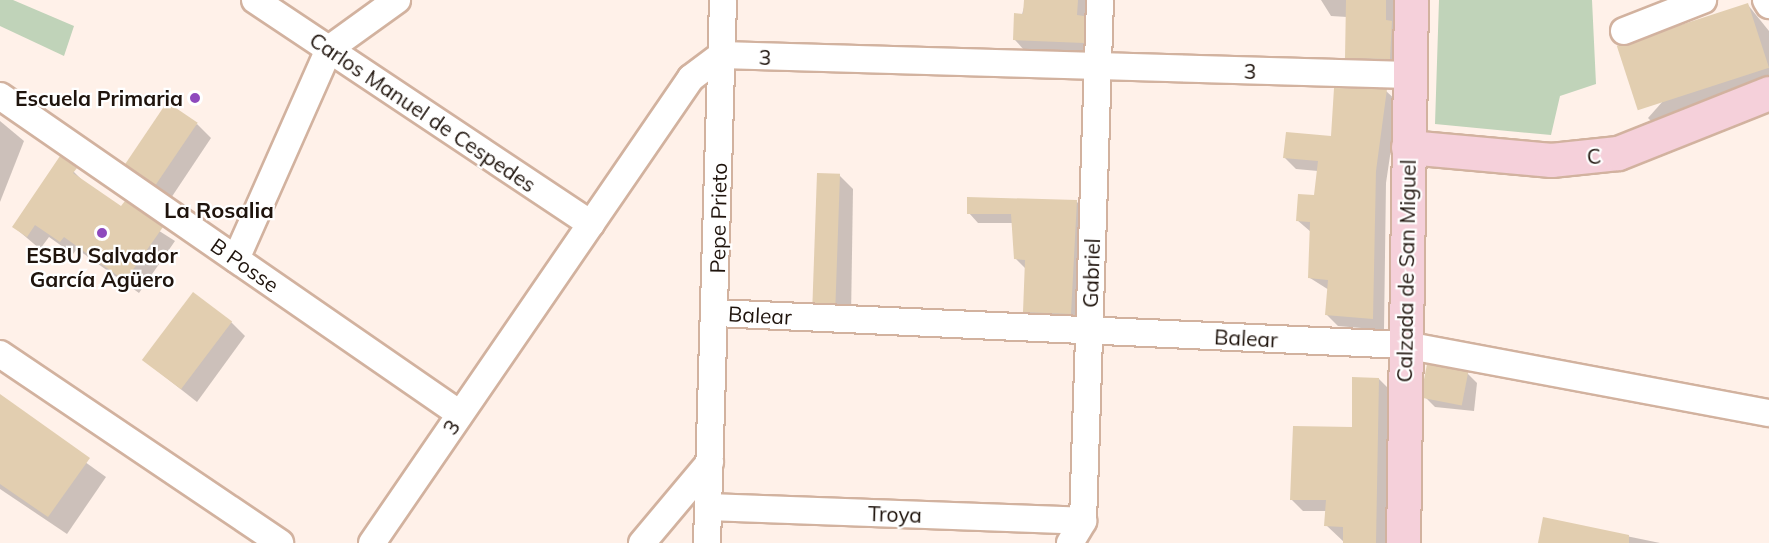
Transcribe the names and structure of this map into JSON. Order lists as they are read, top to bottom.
{
  "streets": {
    "main road": ["C", "Calzada de San Miguel"],
    "street": [
      "3",
      "Carlos Manuel de Cespedes",
      "Pepe Prieto",
      "B Posse",
      "Gabriel",
      "Balear",
      "Troya"
    ]
  },
  "crossings": [
    ["3", "Carlos Manuel de Cespedes"],
    ["3", "Pepe Prieto"],
    ["3", "B Posse"],
    ["3", "Calzada de San Miguel"],
    ["3", "Gabriel"],
    ["C", "Calzada de San Miguel"],
    ["Pepe Prieto", "Balear"],
    ["Pepe Prieto", "Troya"],
    ["Calzada de San Miguel", "Balear"],
    ["Gabriel", "Balear"],
    ["Gabriel", "Troya"]
  ],
  "districts": ["La Rosalia"],
  "places": ["Escuela Primaria", "ESBU Salvador García Agüero"]
}
